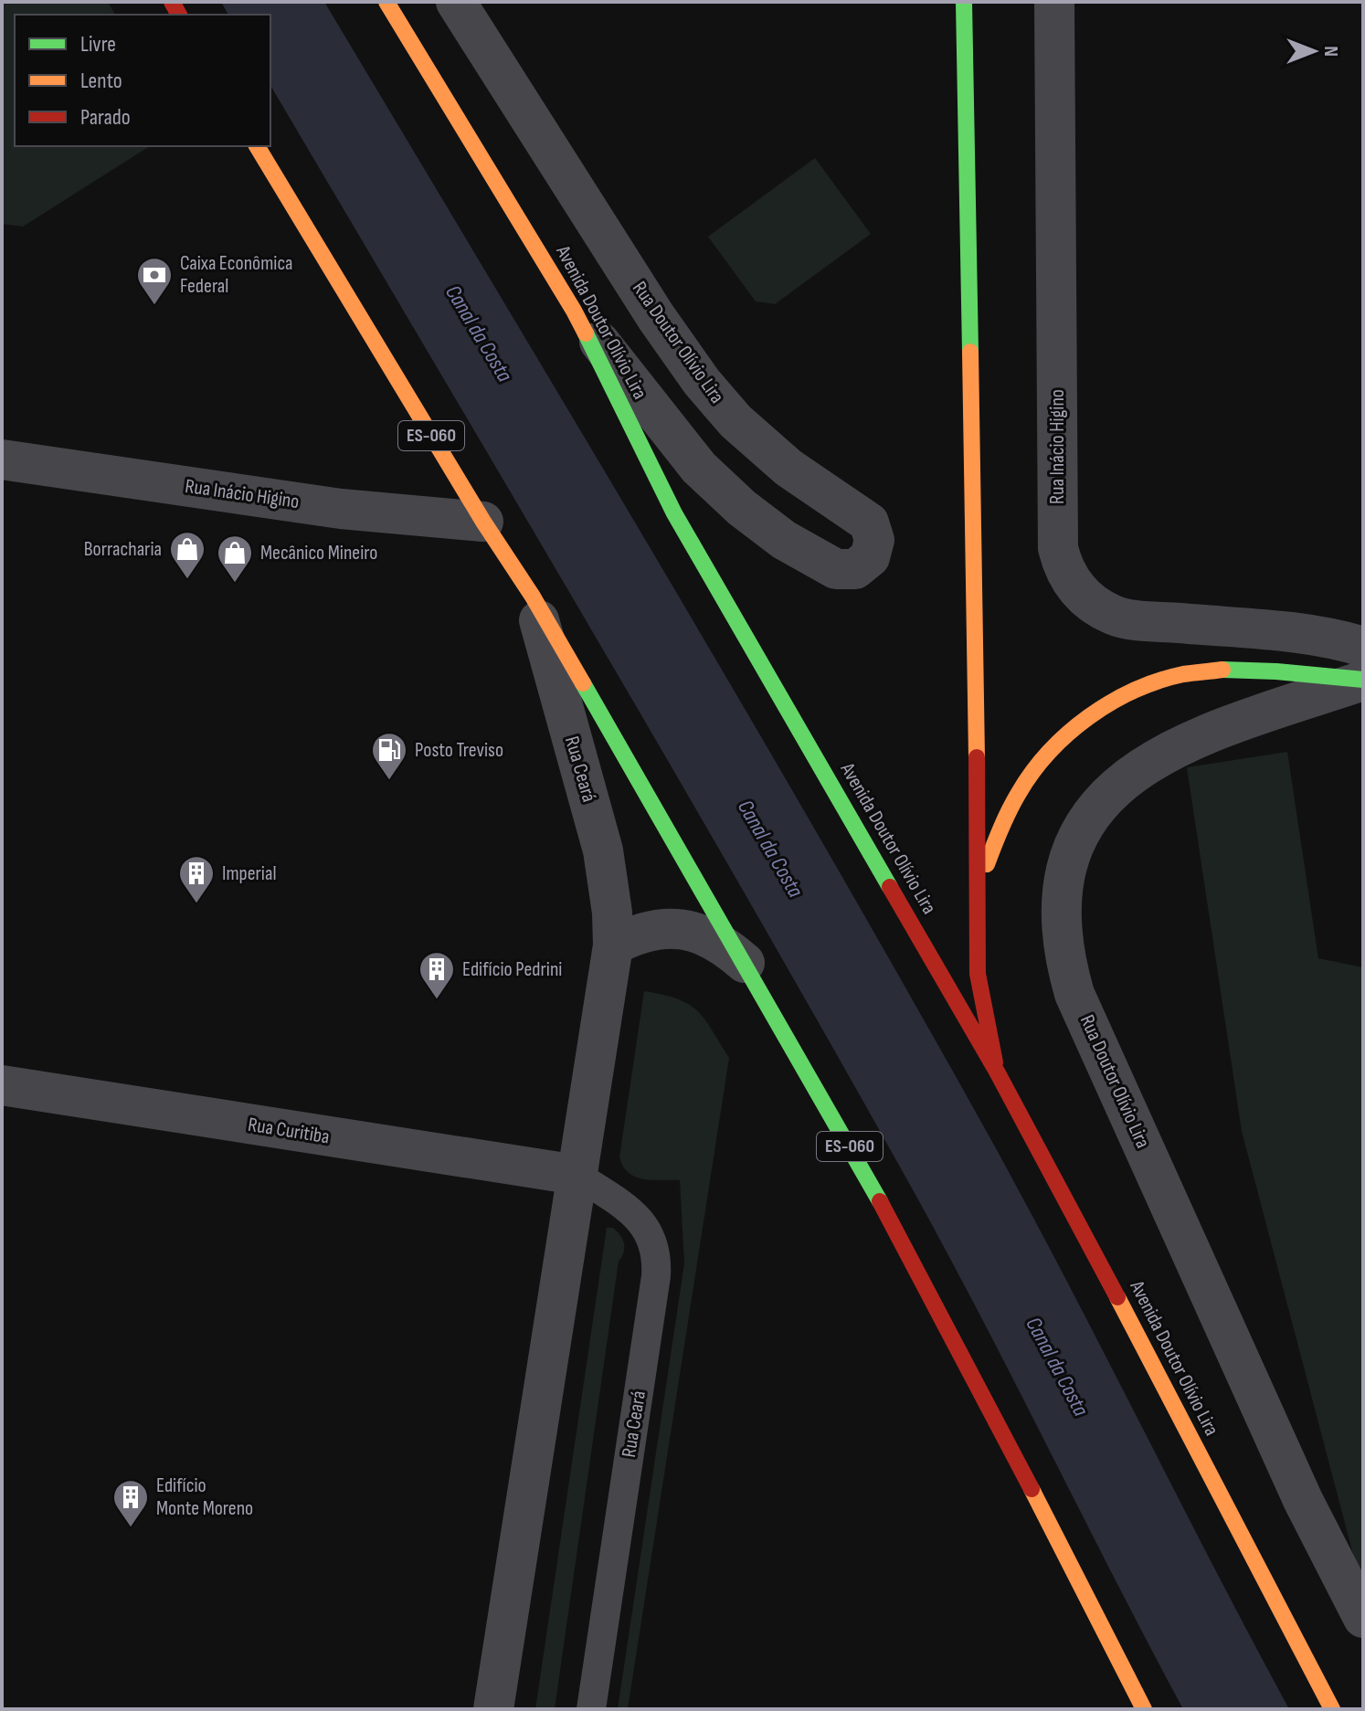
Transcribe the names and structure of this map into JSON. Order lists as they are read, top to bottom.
{
  "streets": {
    "main road": ["Avenida Doutor Olívio Lira", "ES-060"],
    "street": [
      "Rua Doutor Olívio Lira",
      "Rua Inácio Higino",
      "Rua Ceará",
      "Rua Curitiba"
    ]
  },
  "crossings": [
    ["Avenida Doutor Olívio Lira", "Rua Doutor Olívio Lira"],
    ["ES-060", "Rua Inácio Higino"],
    ["ES-060", "Rua Ceará"],
    ["Rua Ceará", "Rua Curitiba"]
  ],
  "water": ["Canal da Costa"],
  "places": {
    "bank": ["Caixa Econômica Federal"],
    "shop": ["Borracharia", "Mecânico Mineiro"],
    "fuel station": ["Posto Treviso"],
    "building": ["Imperial", "Edifício Pedrini", "Edifício Monte Moreno"]
  },
  "legend": ["Livre", "Lento", "Parado"],
  "north": "right"
}
